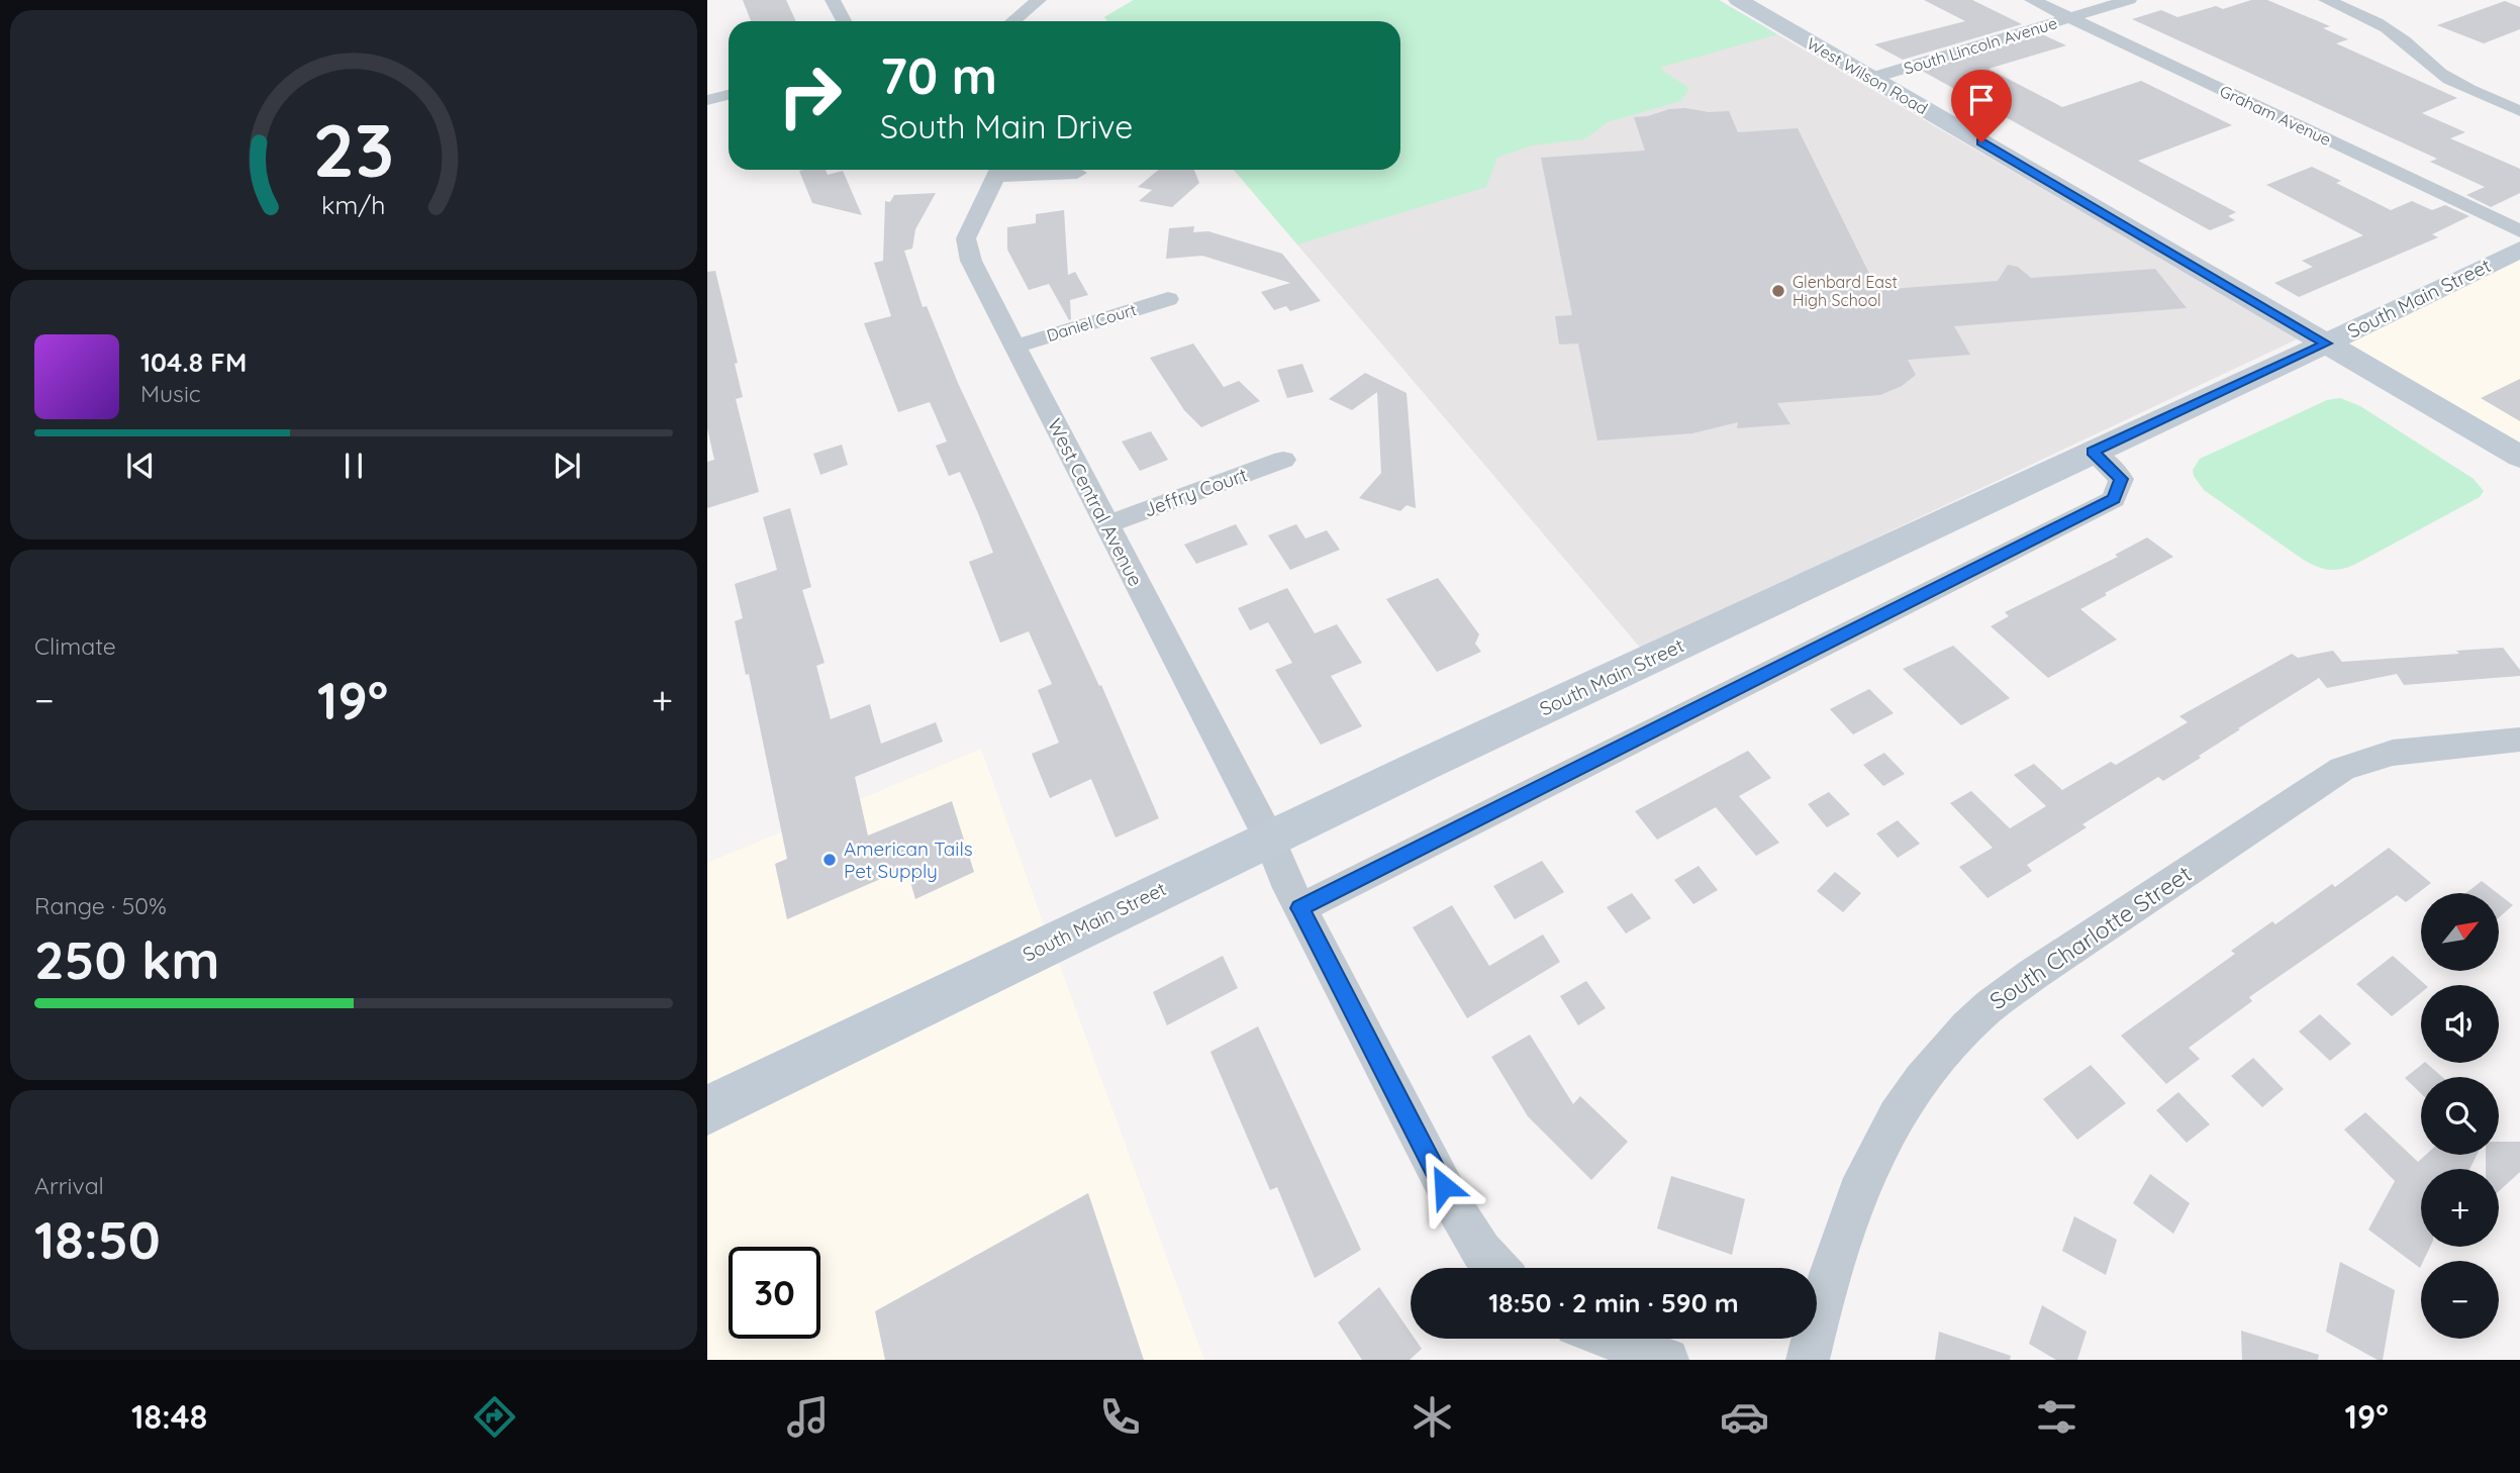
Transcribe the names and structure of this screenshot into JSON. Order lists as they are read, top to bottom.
{
  "streets": {
    "main road": ["West Wilson Road", "South Main Street"],
    "street": [
      "South Lincoln Avenue",
      "Graham Avenue",
      "Daniel Court",
      "Jeffry Court",
      "West Central Avenue",
      "South Charlotte Street"
    ]
  },
  "crossings": [
    ["South Lincoln Avenue", "West Wilson Road"],
    ["South Lincoln Avenue", "Graham Avenue"],
    ["West Wilson Road", "South Main Street"],
    ["South Main Street", "West Central Avenue"],
    ["Daniel Court", "West Central Avenue"],
    ["Jeffry Court", "West Central Avenue"]
  ],
  "places": ["Glenbard East High School", "American Tails Pet Supply"],
  "north": "top right",
  "page": {
    "turn": ["70 m", "South Main Drive"],
    "song": ["104.8 FM", "Music"],
    "tile": [
      "Climate",
      ["Range · 50%", "250 km"],
      ["Arrival", "18:50"]
    ],
    "heat": ["−", "19°", "+"],
    "map_buttons": ["+", "−"],
    "limit": "30",
    "trip": "18:50 · 2 min · 590 m",
    "tabs": ["18:48", "19°"],
    "gauge": ["23", "km/h"]
  }
}
